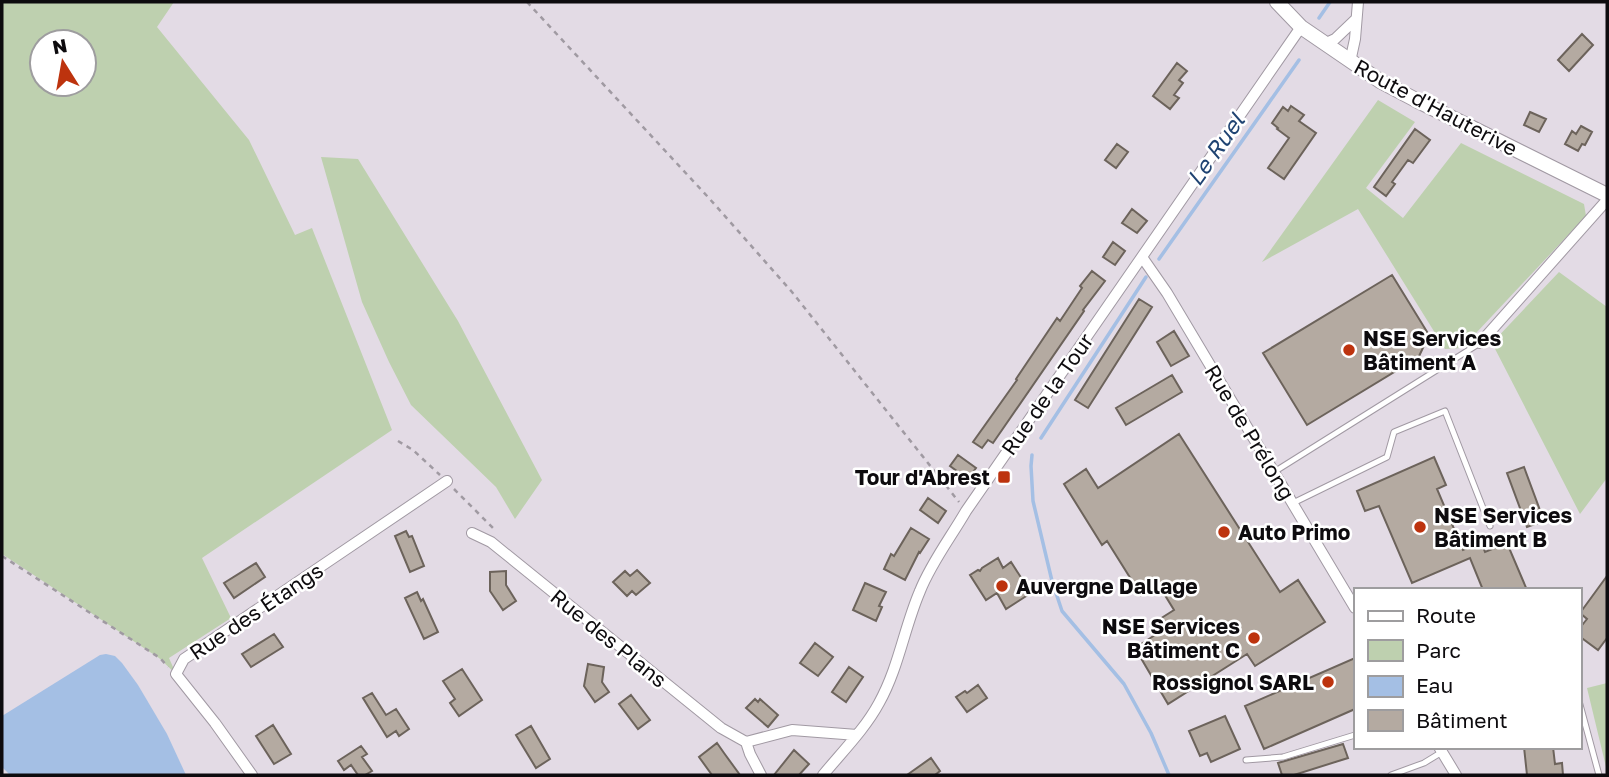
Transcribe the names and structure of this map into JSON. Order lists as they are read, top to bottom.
{
  "streets": {
    "main road": ["Route d'Hauterive"],
    "street": [
      "Rue de la Tour",
      "Rue de Prélong",
      "Rue des Étangs",
      "Rue des Plans"
    ]
  },
  "crossings": [
    ["Route d'Hauterive", "Rue de la Tour"],
    ["Rue de la Tour", "Rue de Prélong"]
  ],
  "water": ["Le Ruel"],
  "places": {
    "other": [
      "NSE Services Bâtiment A",
      "NSE Services Bâtiment B",
      "Auto Primo",
      "Auvergne Dallage",
      "NSE Services Bâtiment C",
      "Rossignol SARL"
    ],
    "transit": ["Tour d'Abrest"]
  },
  "legend": [
    "Route",
    "Parc",
    "Eau",
    "Bâtiment"
  ],
  "north": "top"
}
